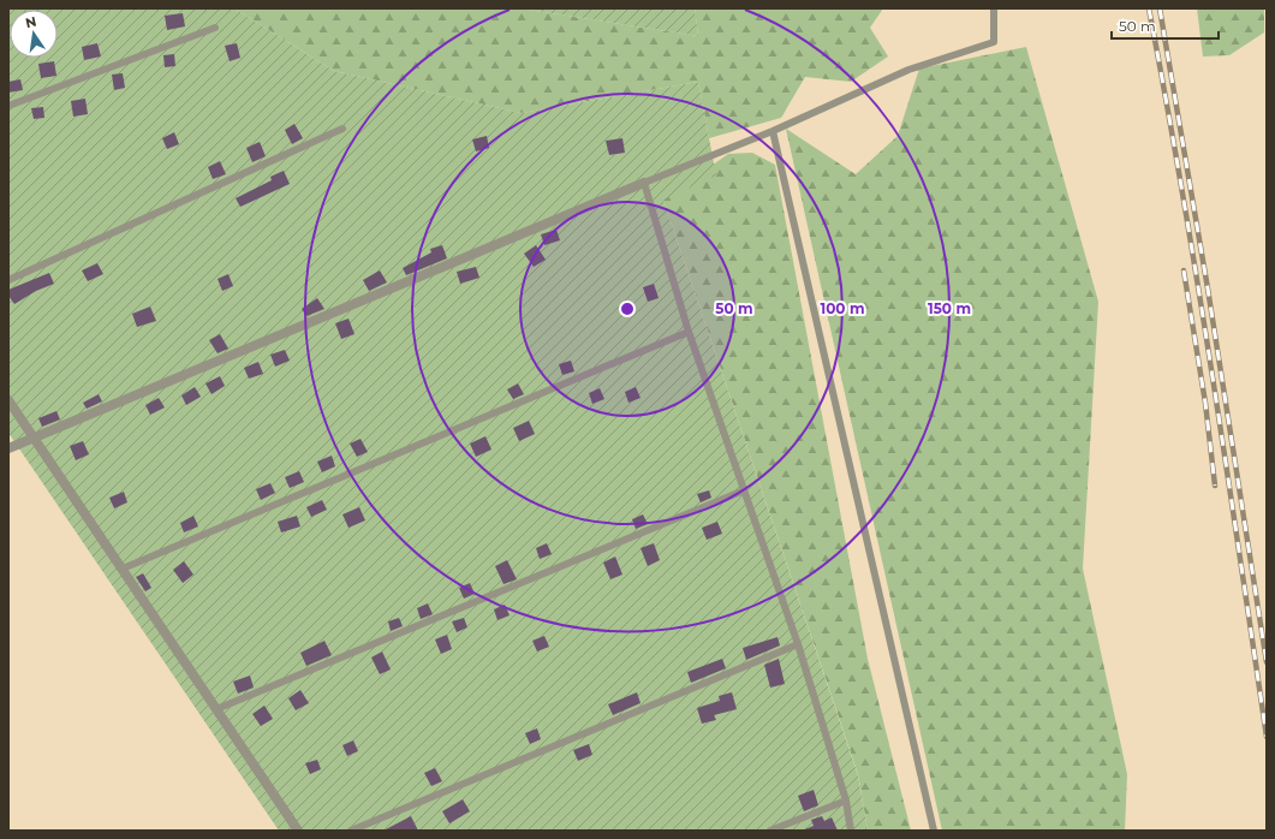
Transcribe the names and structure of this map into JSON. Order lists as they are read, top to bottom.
{
  "scale_bar": "50 m",
  "north": "top",
  "rings": ["50 m", "100 m", "150 m"]
}
